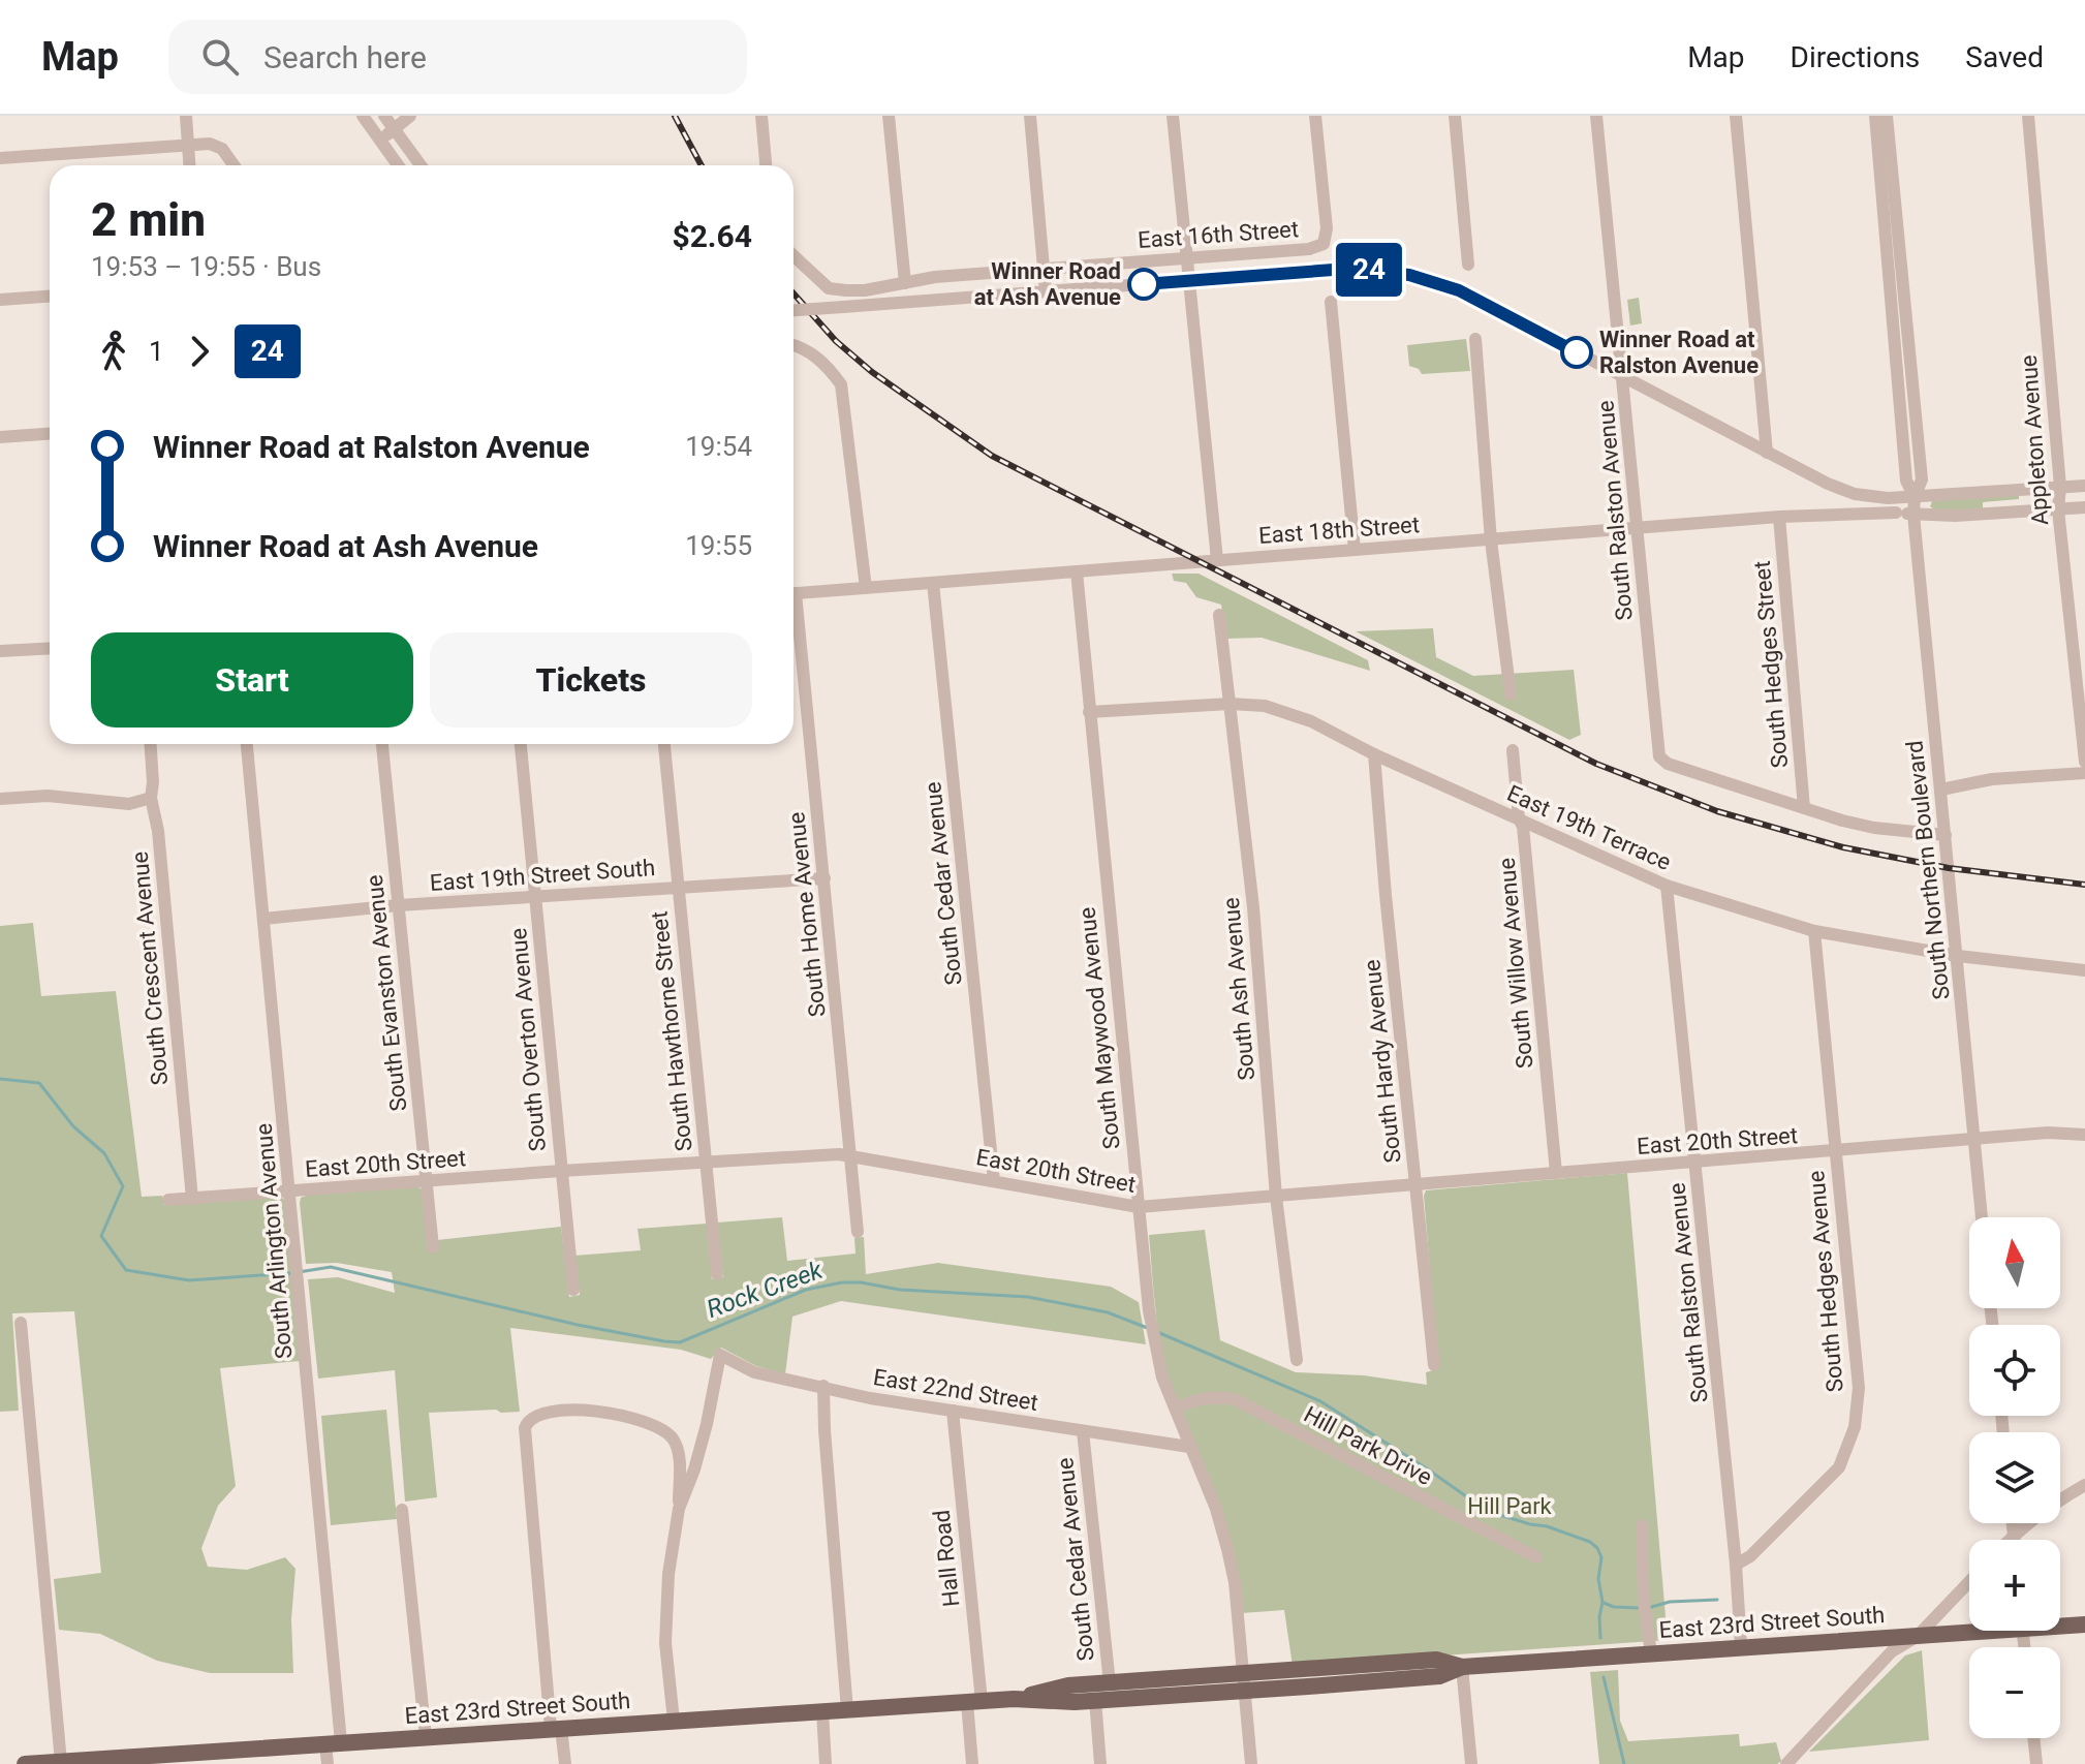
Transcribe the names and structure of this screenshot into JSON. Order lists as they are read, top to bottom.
{
  "streets": {
    "main road": ["East 23rd Street South"],
    "street": [
      "East 16th Street",
      "Appleton Avenue",
      "South Ralston Avenue",
      "East 18th Street",
      "South Hedges Street",
      "East 19th Terrace",
      "South Northern Boulevard",
      "East 19th Street South",
      "South Cedar Avenue",
      "South Home Avenue",
      "South Willow Avenue",
      "South Crescent Avenue",
      "South Ash Avenue",
      "South Evanston Avenue",
      "South Maywood Avenue",
      "South Hawthorne Street",
      "South Overton Avenue",
      "South Hardy Avenue",
      "East 20th Street",
      "South Arlington Avenue",
      "South Hedges Avenue",
      "East 22nd Street",
      "Hill Park Drive",
      "Hall Road"
    ]
  },
  "crossings": [
    ["South Ralston Avenue", "East 18th Street"],
    ["South Ralston Avenue", "South Hedges Street"],
    ["South Ralston Avenue", "East 19th Terrace"],
    ["South Ralston Avenue", "East 20th Street"],
    ["South Ralston Avenue", "South Hedges Avenue"],
    ["South Ralston Avenue", "East 23rd Street South"],
    ["East 18th Street", "South Hedges Street"],
    ["East 18th Street", "South Cedar Avenue"],
    ["East 18th Street", "South Maywood Avenue"],
    ["East 19th Terrace", "South Northern Boulevard"],
    ["East 19th Terrace", "South Willow Avenue"],
    ["East 19th Terrace", "South Ash Avenue"],
    ["East 19th Terrace", "South Maywood Avenue"],
    ["East 19th Terrace", "South Hardy Avenue"],
    ["East 19th Terrace", "South Hedges Avenue"],
    ["South Northern Boulevard", "East 20th Street"],
    ["East 19th Street South", "South Home Avenue"],
    ["East 19th Street South", "South Evanston Avenue"],
    ["East 19th Street South", "South Hawthorne Street"],
    ["East 19th Street South", "South Overton Avenue"],
    ["East 19th Street South", "South Arlington Avenue"],
    ["South Cedar Avenue", "East 20th Street"],
    ["South Cedar Avenue", "East 22nd Street"],
    ["South Cedar Avenue", "East 23rd Street South"],
    ["South Home Avenue", "East 20th Street"],
    ["South Willow Avenue", "East 20th Street"],
    ["South Crescent Avenue", "East 20th Street"],
    ["South Ash Avenue", "East 20th Street"],
    ["South Evanston Avenue", "East 20th Street"],
    ["South Maywood Avenue", "East 20th Street"],
    ["South Maywood Avenue", "East 22nd Street"],
    ["South Maywood Avenue", "Hill Park Drive"],
    ["South Maywood Avenue", "East 23rd Street South"],
    ["South Hawthorne Street", "East 20th Street"],
    ["South Overton Avenue", "East 20th Street"],
    ["South Hardy Avenue", "East 20th Street"],
    ["East 20th Street", "South Arlington Avenue"],
    ["East 20th Street", "South Hedges Avenue"],
    ["South Arlington Avenue", "East 23rd Street South"],
    ["East 22nd Street", "Hall Road"],
    ["Hall Road", "East 23rd Street South"]
  ],
  "water": ["Rock Creek"],
  "parks": ["Hill Park"],
  "places": ["Winner Road at Ash Avenue", "Winner Road at Ralston Avenue"],
  "lines": ["bus line 24"],
  "north": "top",
  "page": {
    "header": "Map",
    "search": "Search here",
    "nav": ["Map", "Directions", "Saved"],
    "on_map": "24",
    "heading": ["2 min", "19:53 – 19:55 · Bus", "$2.64"],
    "legs": ["1", "24"],
    "list": [
      {
        "name": "Winner Road at Ralston Avenue",
        "value": "19:54"
      },
      {
        "name": "Winner Road at Ash Avenue",
        "value": "19:55"
      }
    ],
    "buttons": ["Start", "Tickets"],
    "map_buttons": ["+", "−"]
  }
}
